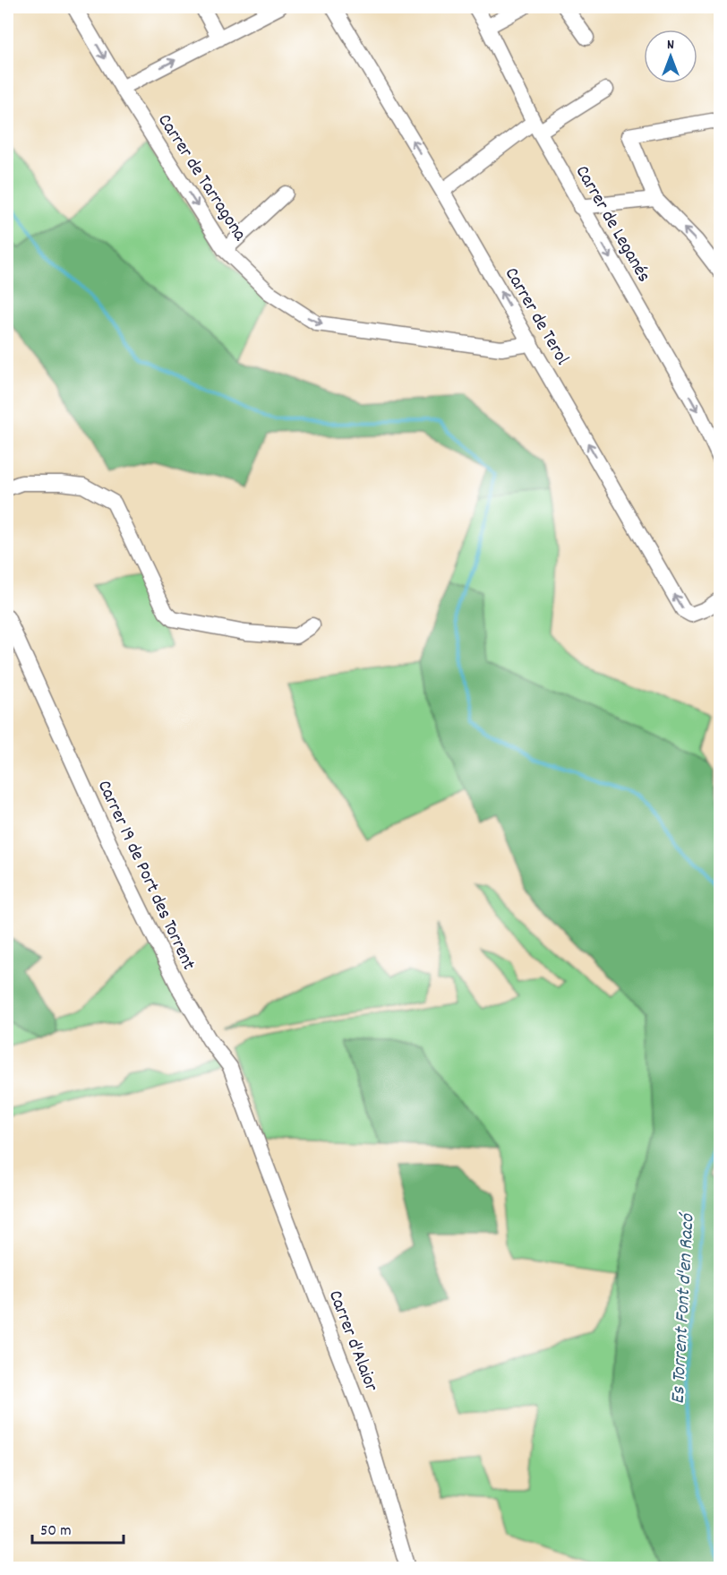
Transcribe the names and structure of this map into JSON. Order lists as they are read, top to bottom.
{
  "streets": {
    "street": [
      "Carrer de Tarragona",
      "Carrer de Leganés",
      "Carrer de Terol",
      "Carrer 19 de Port des Torrent",
      "Carrer d'Alaior"
    ]
  },
  "crossings": [
    ["Carrer de Tarragona", "Carrer de Terol"],
    ["Carrer 19 de Port des Torrent", "Carrer d'Alaior"]
  ],
  "one_way": ["Carrer de Tarragona", "Carrer de Terol"],
  "water": ["Es Torrent Font d'en Racó"],
  "scale_bar": "50 m",
  "north": "top"
}
